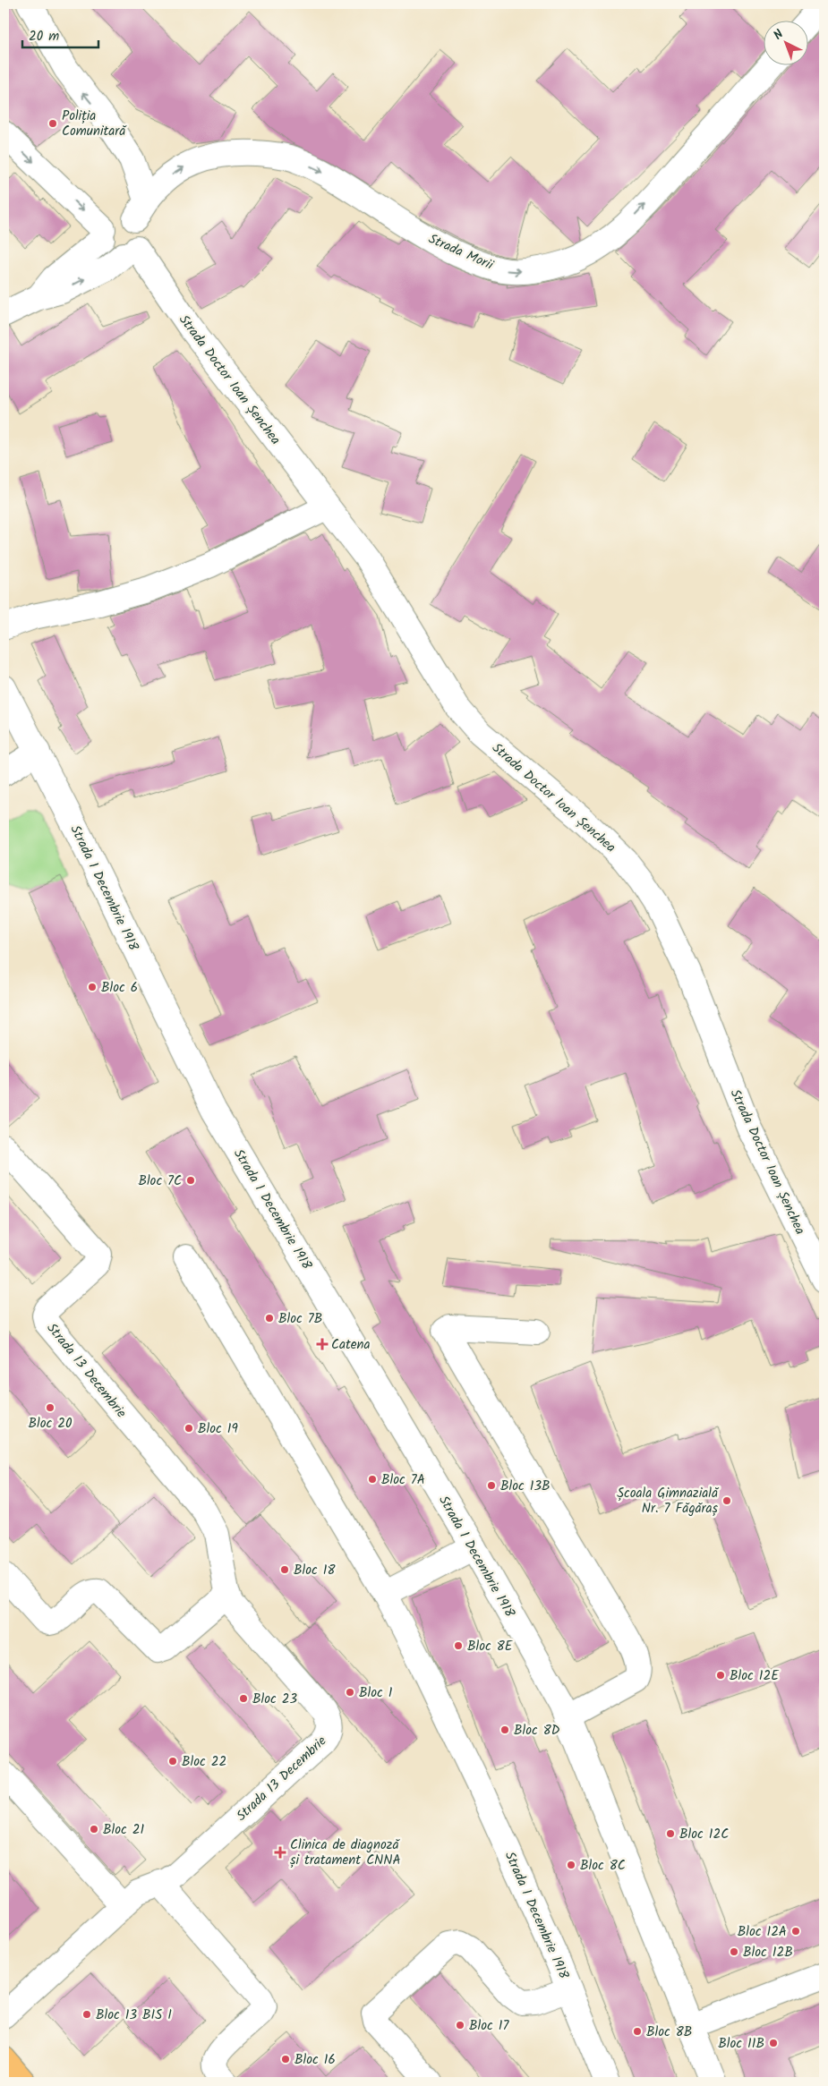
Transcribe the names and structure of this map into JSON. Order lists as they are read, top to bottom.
{
  "streets": {
    "street": [
      "Strada Morii",
      "Strada Doctor Ioan Șenchea",
      "Strada 1 Decembrie 1918",
      "Strada 13 Decembrie"
    ]
  },
  "crossings": [
    ["Strada Morii", "Strada Doctor Ioan Șenchea"]
  ],
  "one_way": ["Strada Morii"],
  "places": {
    "other": [
      "Poliția Comunitară",
      "Bloc 6",
      "Bloc 7C",
      "Bloc 7B",
      "Bloc 20",
      "Bloc 19",
      "Bloc 7A",
      "Bloc 13B",
      "Școala Gimnazială Nr. 7 Făgăraș",
      "Bloc 18",
      "Bloc 8E",
      "Bloc 12E",
      "Bloc 1",
      "Bloc 23",
      "Bloc 8D",
      "Bloc 22",
      "Bloc 21",
      "Bloc 12C",
      "Bloc 8C",
      "Bloc 12A",
      "Bloc 12B",
      "Bloc 13 BIS I",
      "Bloc 17",
      "Bloc 8B",
      "Bloc 11B",
      "Bloc 16"
    ],
    "health": ["Catena", "Clinica de diagnoză și tratament CNNA"]
  },
  "scale_bar": "20 m",
  "north": "top left"
}
